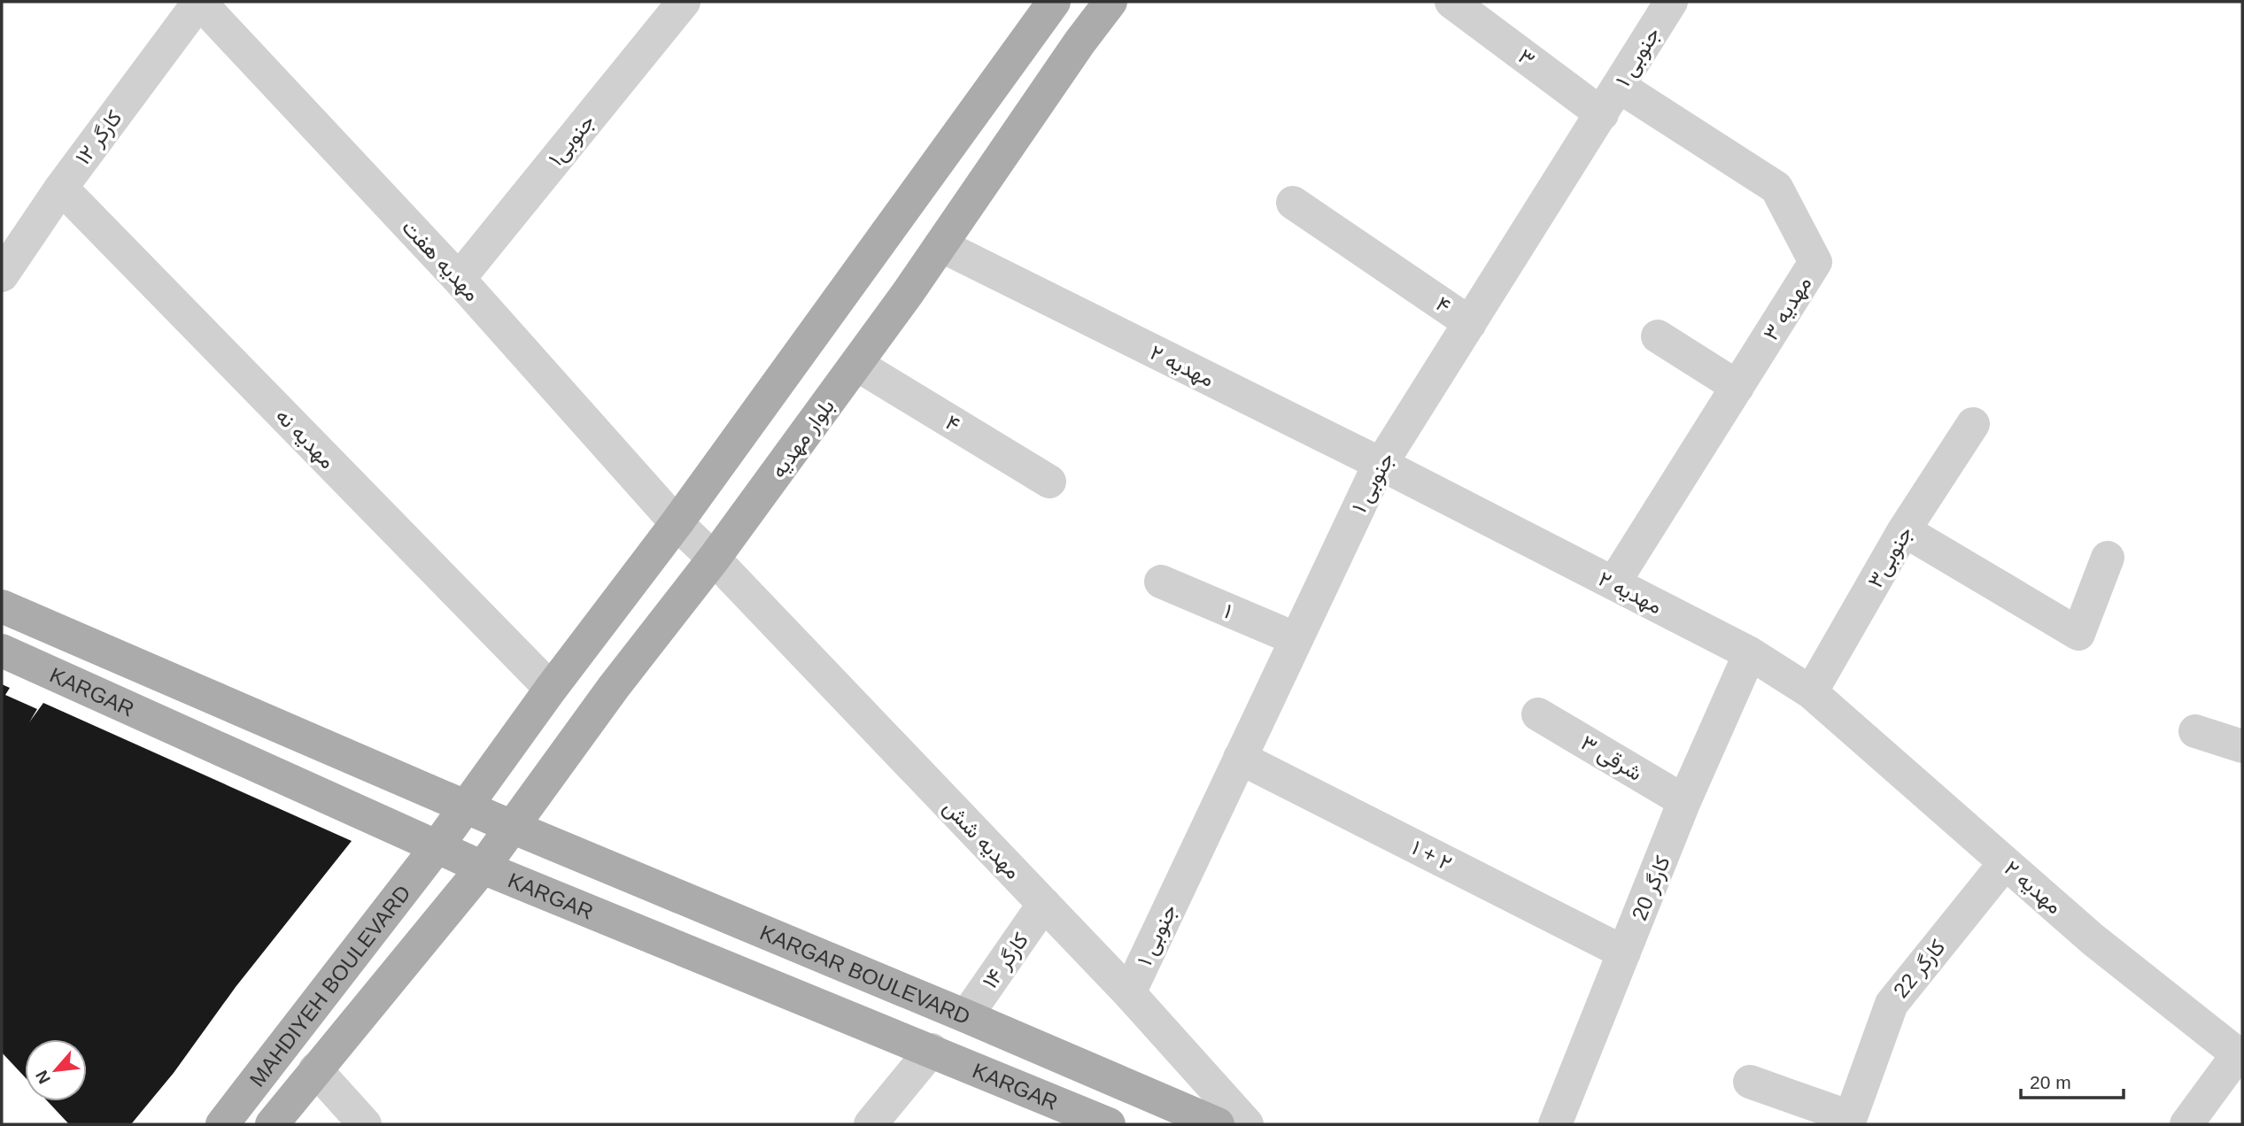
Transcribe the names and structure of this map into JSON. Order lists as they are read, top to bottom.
{
  "streets": {
    "main road": [
      "بلوار مهدیه",
      "KARGAR",
      "KARGAR BOULEVARD",
      "MAHDIYEH BOULEVARD"
    ],
    "street": [
      "۱ جنوبی",
      "۳",
      "کارگر ۱۲",
      "جنوبی۱",
      "مهدیه هفت",
      "۴",
      "مهدیه ۳",
      "مهدیه ۲",
      "مهدیه نه",
      "جنوبی۳",
      "۱",
      "۳ شرقی",
      "مهدیه شش",
      "۱ + ۲",
      "کارگر 20",
      "کارگر ۱۴",
      "کارگر 22"
    ]
  },
  "crossings": [
    ["۱ جنوبی", "۳"],
    ["۱ جنوبی", "۴"],
    ["۱ جنوبی", "مهدیه ۳"],
    ["۱ جنوبی", "مهدیه ۲"],
    ["۱ جنوبی", "۱"],
    ["۱ جنوبی", "مهدیه شش"],
    ["۱ جنوبی", "۱ + ۲"],
    ["۳", "مهدیه ۳"],
    ["کارگر ۱۲", "مهدیه هفت"],
    ["کارگر ۱۲", "مهدیه نه"],
    ["جنوبی۱", "مهدیه هفت"],
    ["مهدیه هفت", "بلوار مهدیه"],
    ["مهدیه هفت", "مهدیه شش"],
    ["۴", "بلوار مهدیه"],
    ["مهدیه ۳", "مهدیه ۲"],
    ["مهدیه ۲", "بلوار مهدیه"],
    ["مهدیه ۲", "جنوبی۳"],
    ["مهدیه ۲", "کارگر 20"],
    ["مهدیه ۲", "کارگر 22"],
    ["بلوار مهدیه", "KARGAR"],
    ["بلوار مهدیه", "مهدیه شش"],
    ["بلوار مهدیه", "KARGAR BOULEVARD"],
    ["بلوار مهدیه", "MAHDIYEH BOULEVARD"],
    ["KARGAR", "KARGAR BOULEVARD"],
    ["KARGAR", "MAHDIYEH BOULEVARD"],
    ["۳ شرقی", "کارگر 20"],
    ["مهدیه شش", "کارگر ۱۴"],
    ["۱ + ۲", "کارگر 20"],
    ["کارگر ۱۴", "KARGAR BOULEVARD"]
  ],
  "scale_bar": "20 m",
  "north": "bottom left"
}
